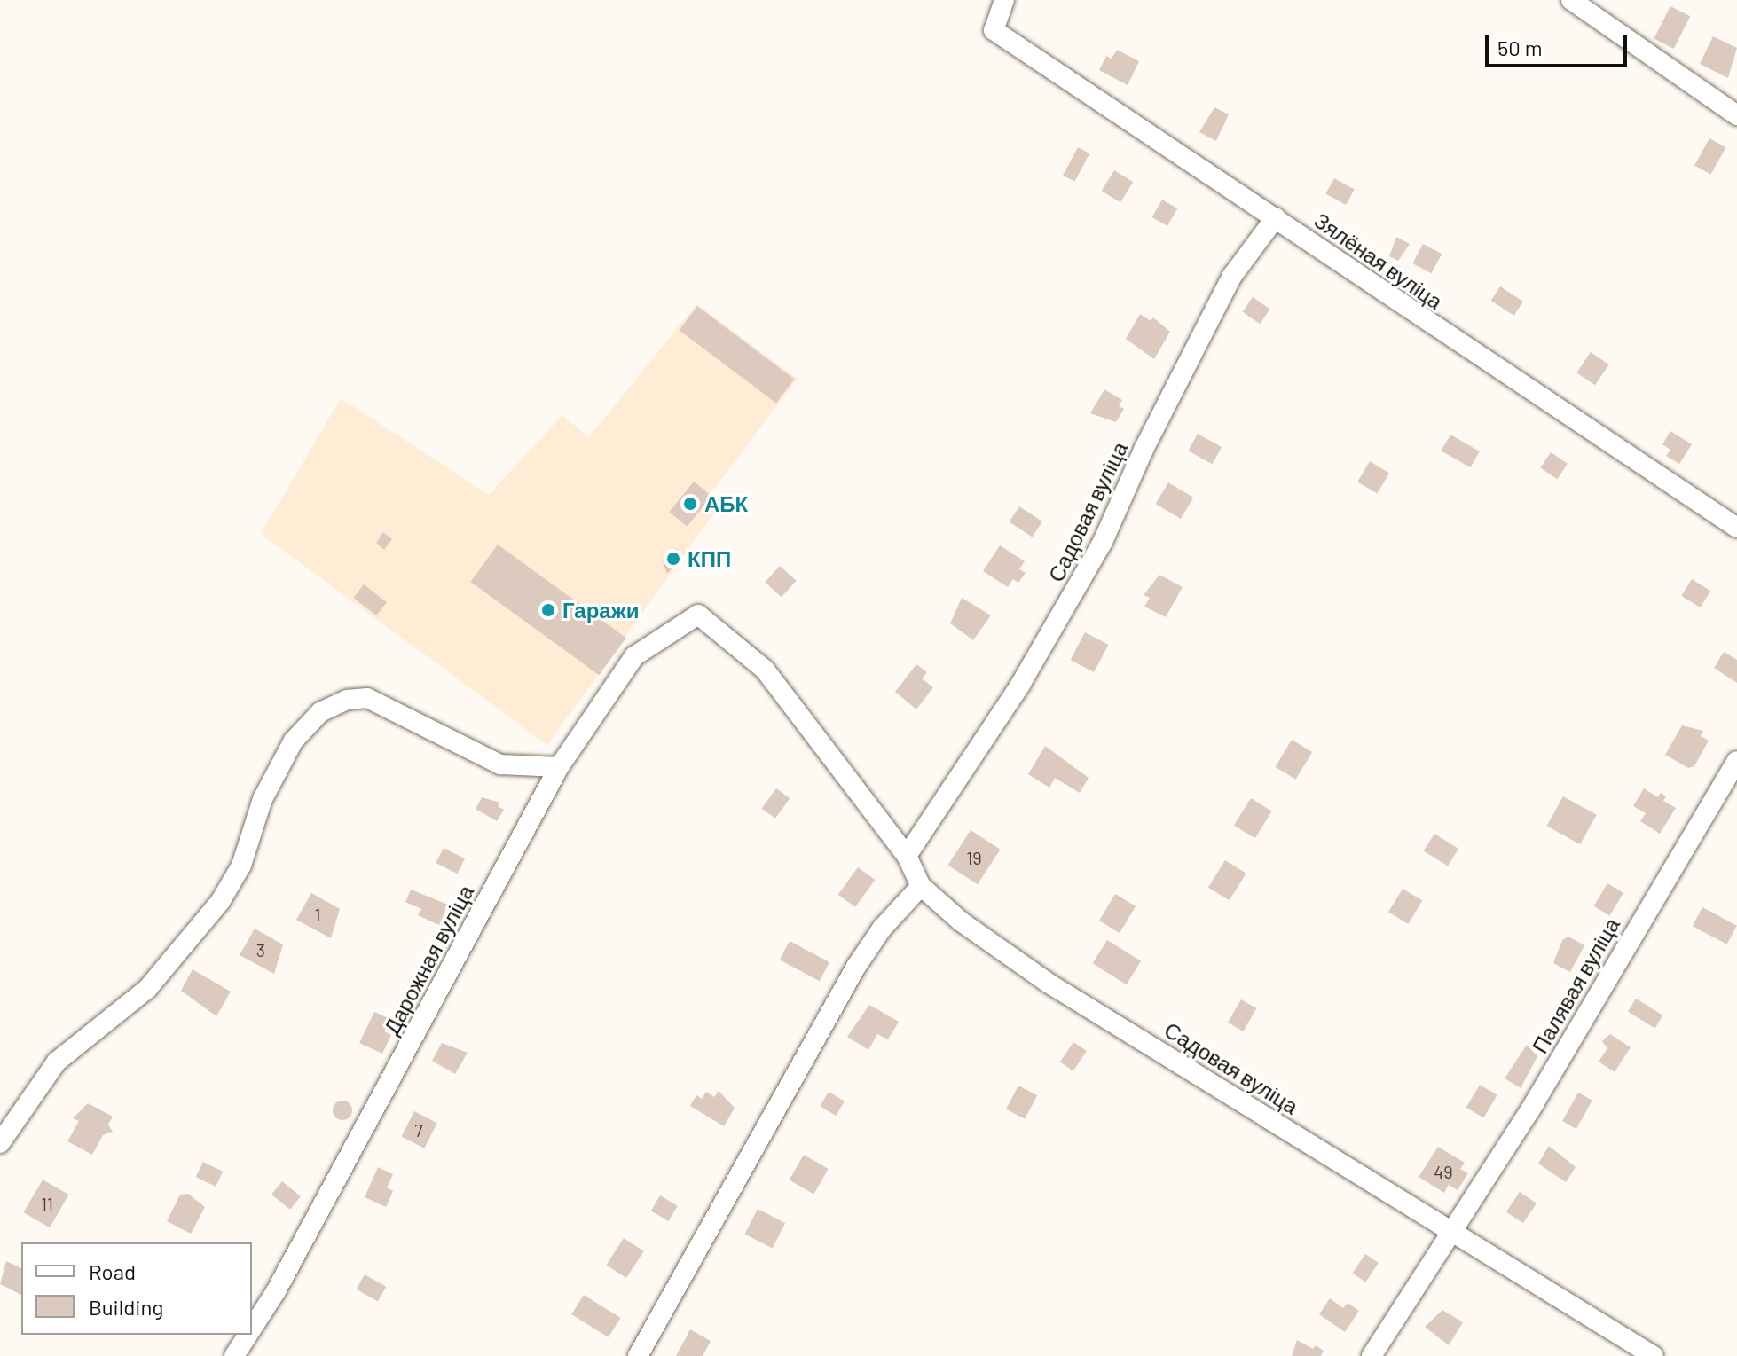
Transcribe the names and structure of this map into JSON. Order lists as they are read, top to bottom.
{
  "streets": {
    "street": [
      "Зялёная вуліца",
      "Садовая вуліца",
      "Дарожная вуліца",
      "Палявая вуліца"
    ]
  },
  "crossings": [
    ["Зялёная вуліца", "Садовая вуліца"],
    ["Садовая вуліца", "Дарожная вуліца"],
    ["Садовая вуліца", "Палявая вуліца"]
  ],
  "places": ["АБК", "КПП", "Гаражи"],
  "house_numbers": [
    "19",
    "1",
    "3",
    "7",
    "49",
    "11"
  ],
  "legend": ["Road", "Building"],
  "scale_bar": "50 m"
}
